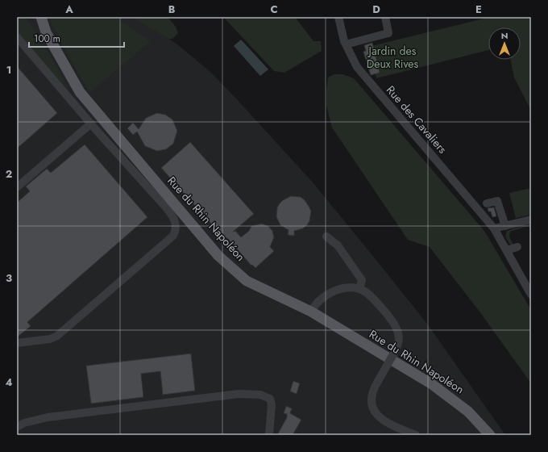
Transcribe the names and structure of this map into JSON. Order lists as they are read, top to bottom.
{
  "streets": {
    "main road": ["Rue du Rhin Napoléon"],
    "street": ["Rue des Cavaliers"]
  },
  "parks": ["Jardin des Deux Rives"],
  "scale_bar": "100 m",
  "north": "top",
  "grid": {
    "columns": [
      "A",
      "B",
      "C",
      "D",
      "E"
    ],
    "rows": [
      "1",
      "2",
      "3",
      "4"
    ]
  }
}
